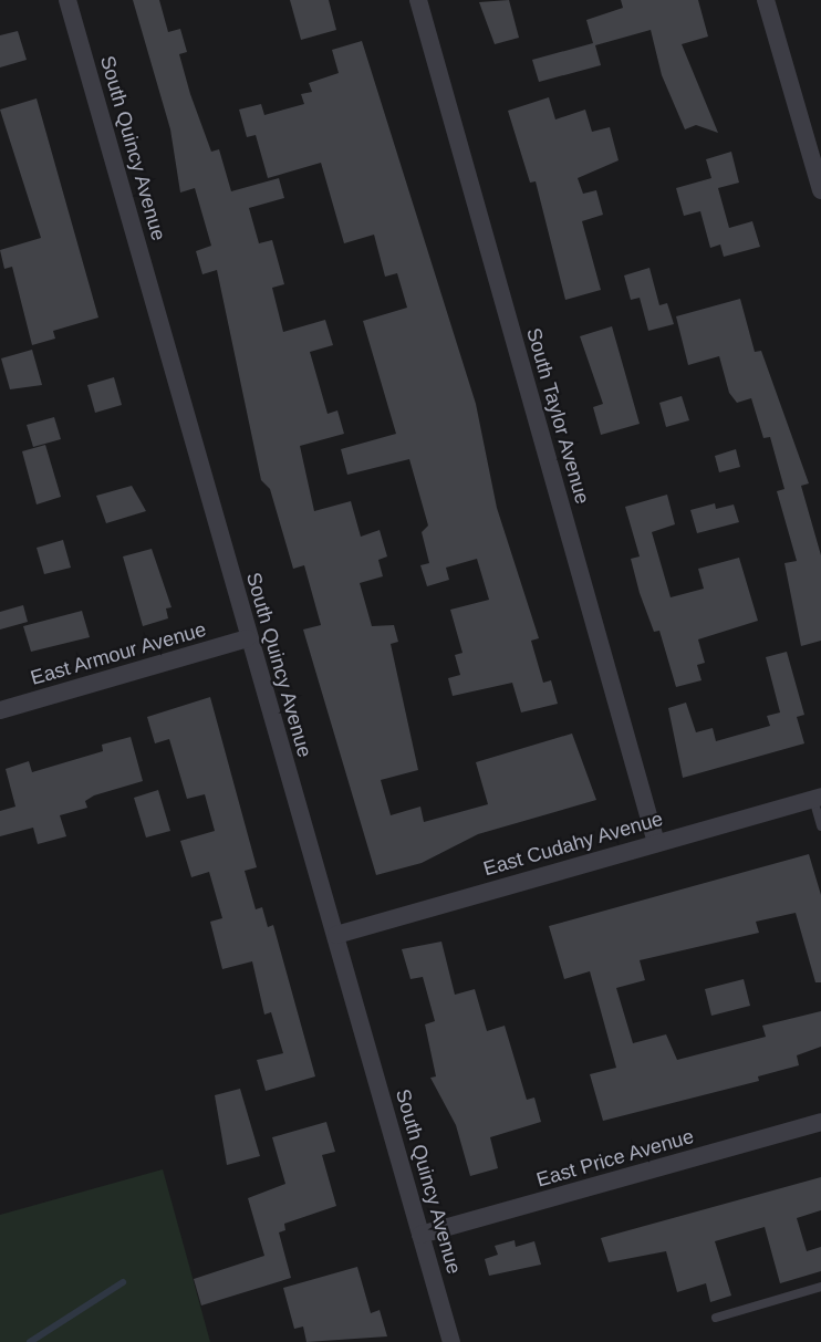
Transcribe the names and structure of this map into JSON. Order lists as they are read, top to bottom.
{
  "streets": {
    "street": [
      "South Quincy Avenue",
      "South Taylor Avenue",
      "East Armour Avenue",
      "East Cudahy Avenue",
      "East Price Avenue"
    ]
  },
  "crossings": [
    ["South Quincy Avenue", "East Armour Avenue"],
    ["South Quincy Avenue", "East Cudahy Avenue"],
    ["South Quincy Avenue", "East Price Avenue"],
    ["South Taylor Avenue", "East Cudahy Avenue"]
  ]
}
